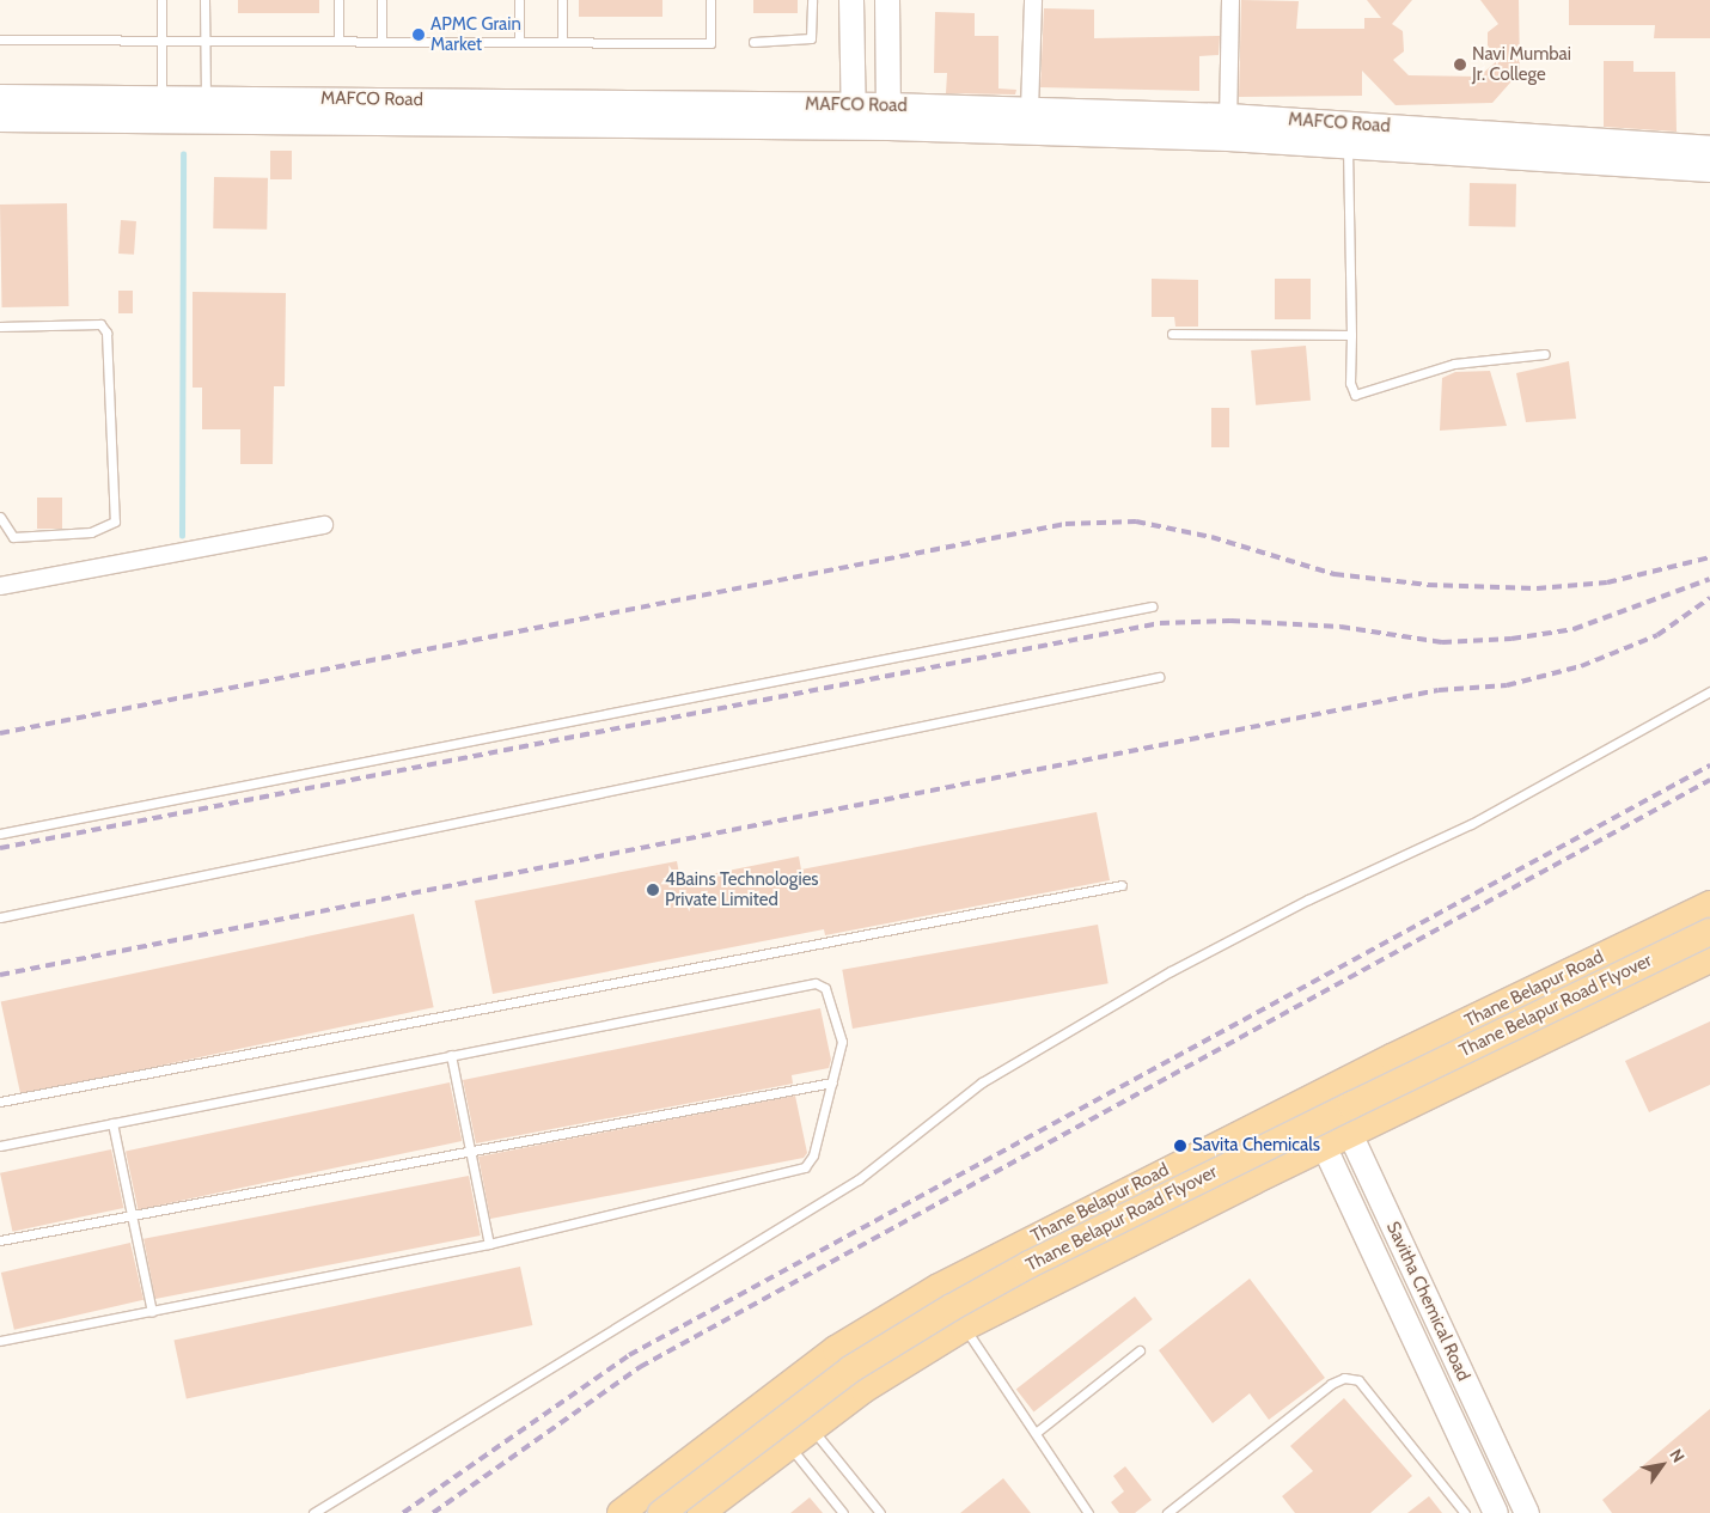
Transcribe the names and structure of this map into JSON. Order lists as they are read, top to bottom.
{
  "streets": {
    "main road": [
      "MAFCO Road",
      "Thane Belapur Road",
      "Thane Belapur Road Flyover",
      "Savitha Chemical Road"
    ]
  },
  "crossings": [
    ["Thane Belapur Road", "Savitha Chemical Road"]
  ],
  "places": [
    "APMC Grain Market",
    "Navi Mumbai Jr. College",
    "4Bains Technologies Private Limited",
    "Savita Chemicals"
  ],
  "north": "top right"
}
